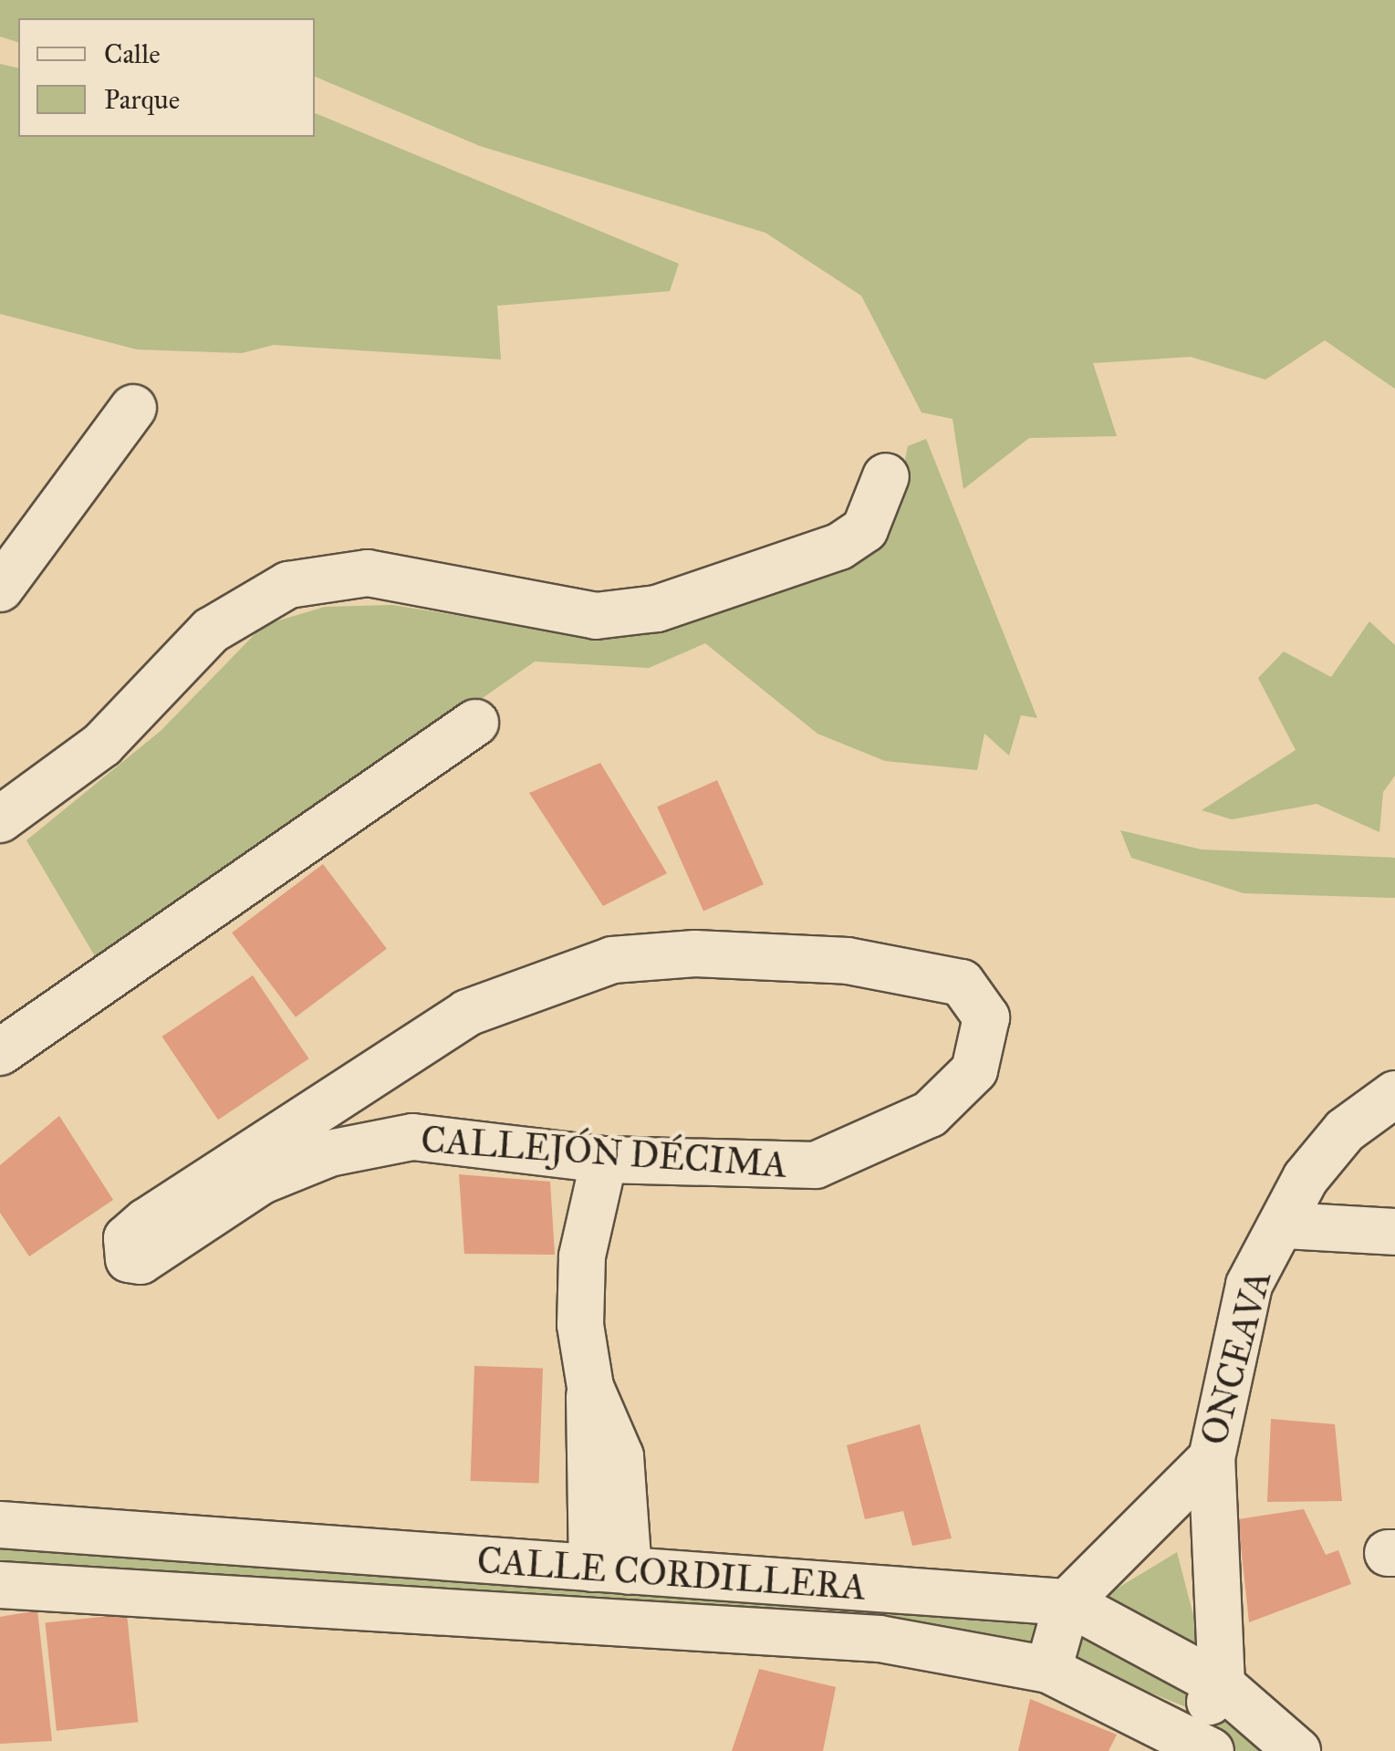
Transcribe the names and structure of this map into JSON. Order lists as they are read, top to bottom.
{
  "streets": {
    "street": ["CALLEJÓN DÉCIMA", "ONCEAVA", "CALLE CORDILLERA"]
  },
  "crossings": [
    ["ONCEAVA", "CALLE CORDILLERA"]
  ],
  "legend": ["Calle", "Parque"]
}
